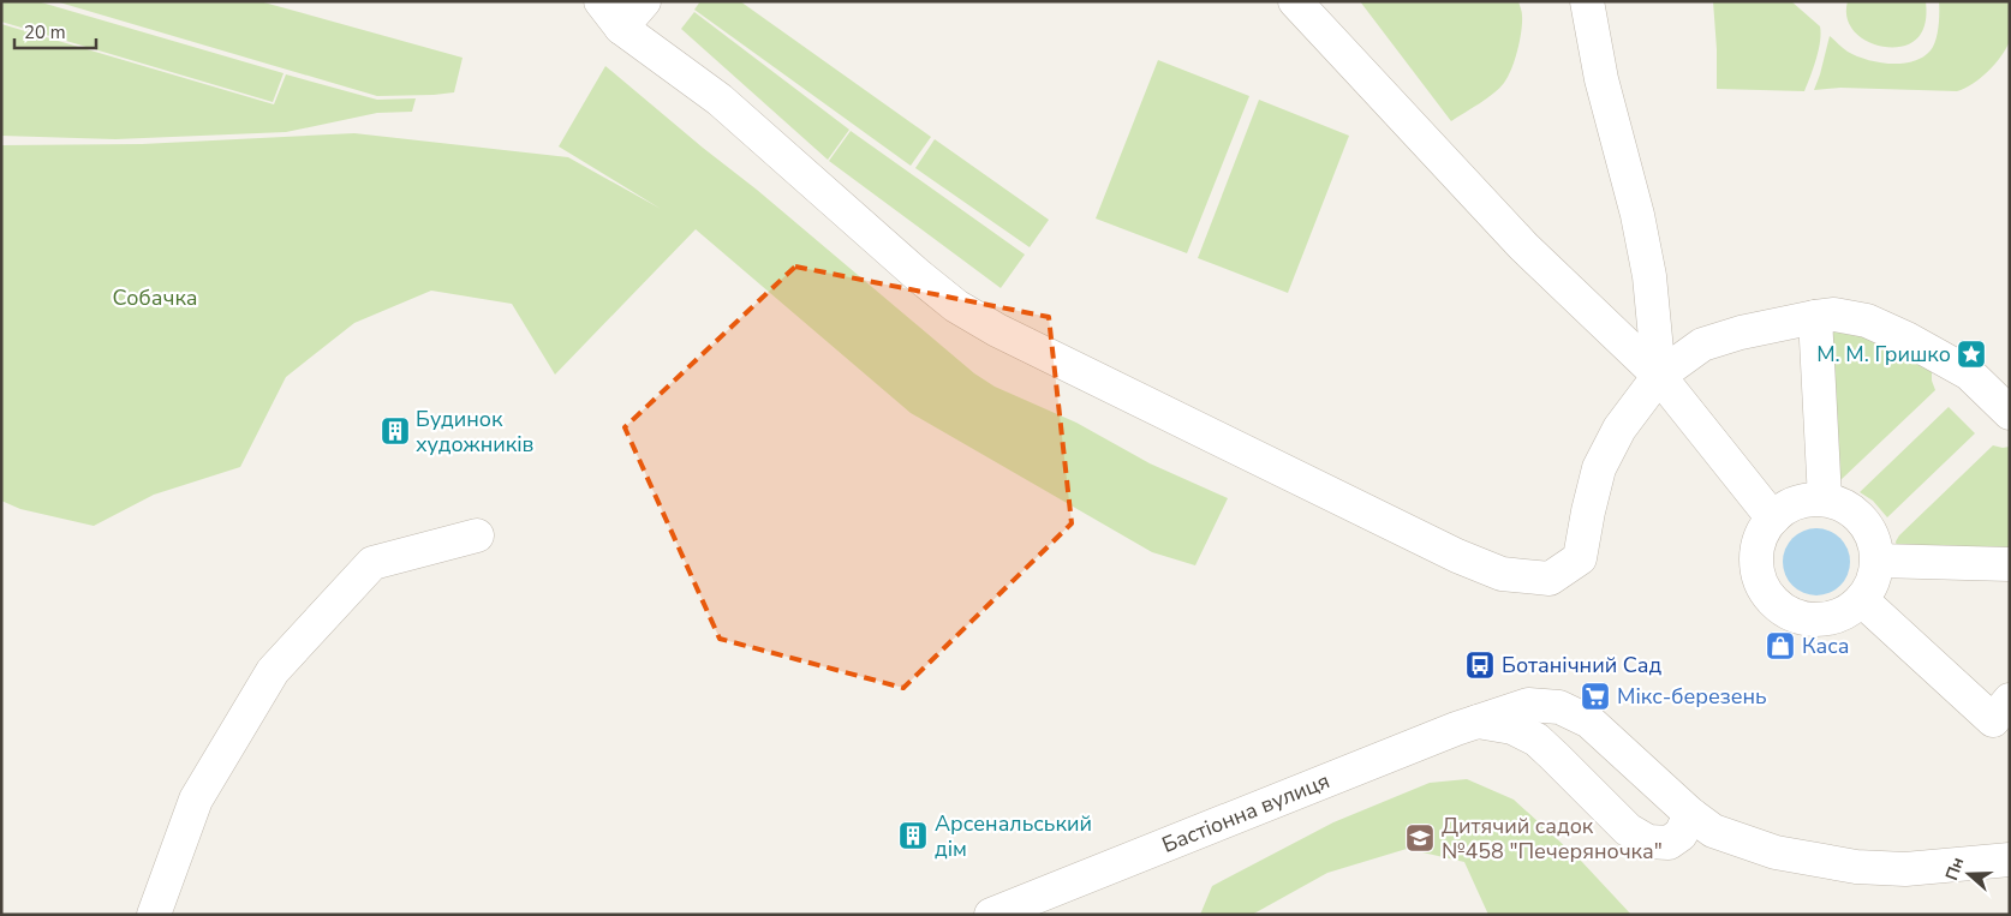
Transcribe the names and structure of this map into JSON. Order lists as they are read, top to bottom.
{
  "streets": {
    "street": ["Бастіонна вулиця"]
  },
  "parks": ["Собачка"],
  "places": {
    "place": ["М. М. Гришко"],
    "building": ["Будинок художників", "Арсенальський дім"],
    "shop": ["Каса"],
    "bus stop": ["Ботанічний Сад"],
    "supermarket": ["Мікс-березень"],
    "school or university": ["Дитячий садок №458 \"Печеряночка\""]
  },
  "scale_bar": "20 m",
  "north": "left"
}
